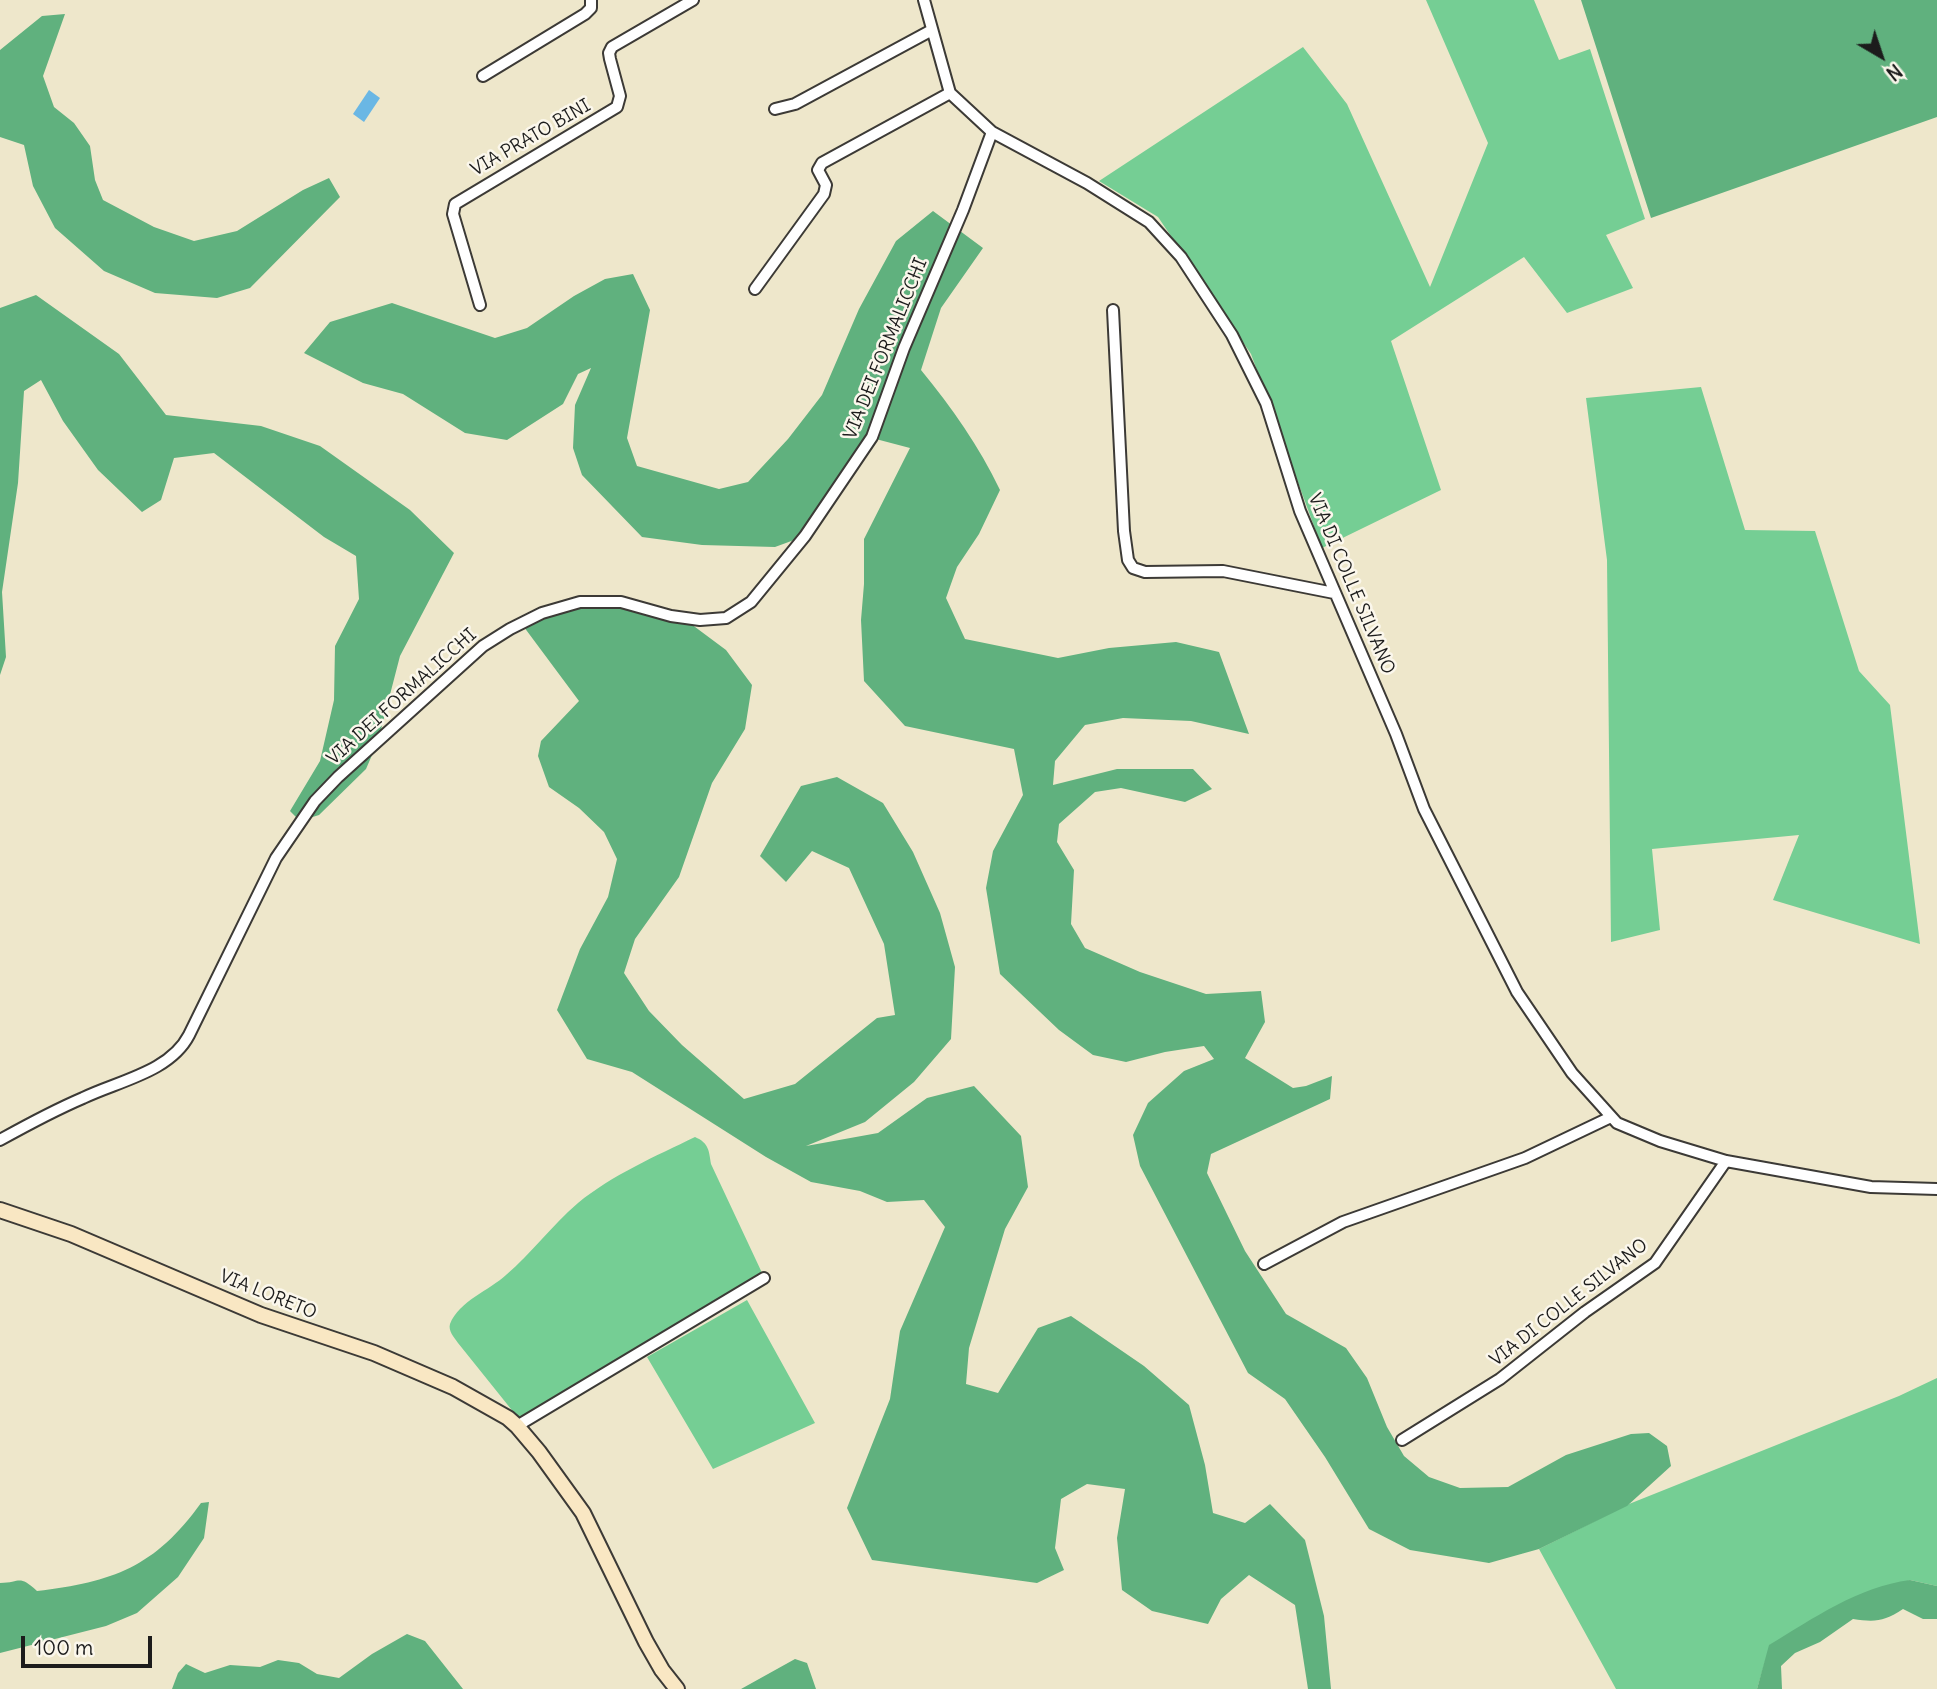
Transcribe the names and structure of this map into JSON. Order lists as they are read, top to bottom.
{
  "streets": {
    "street": [
      "VIA PRATO BINI",
      "VIA DEI FORMALICCHI",
      "VIA DI COLLE SILVANO",
      "VIA LORETO"
    ]
  },
  "crossings": [
    ["VIA DEI FORMALICCHI", "VIA DI COLLE SILVANO"]
  ],
  "scale_bar": "100 m",
  "north": "bottom right"
}
